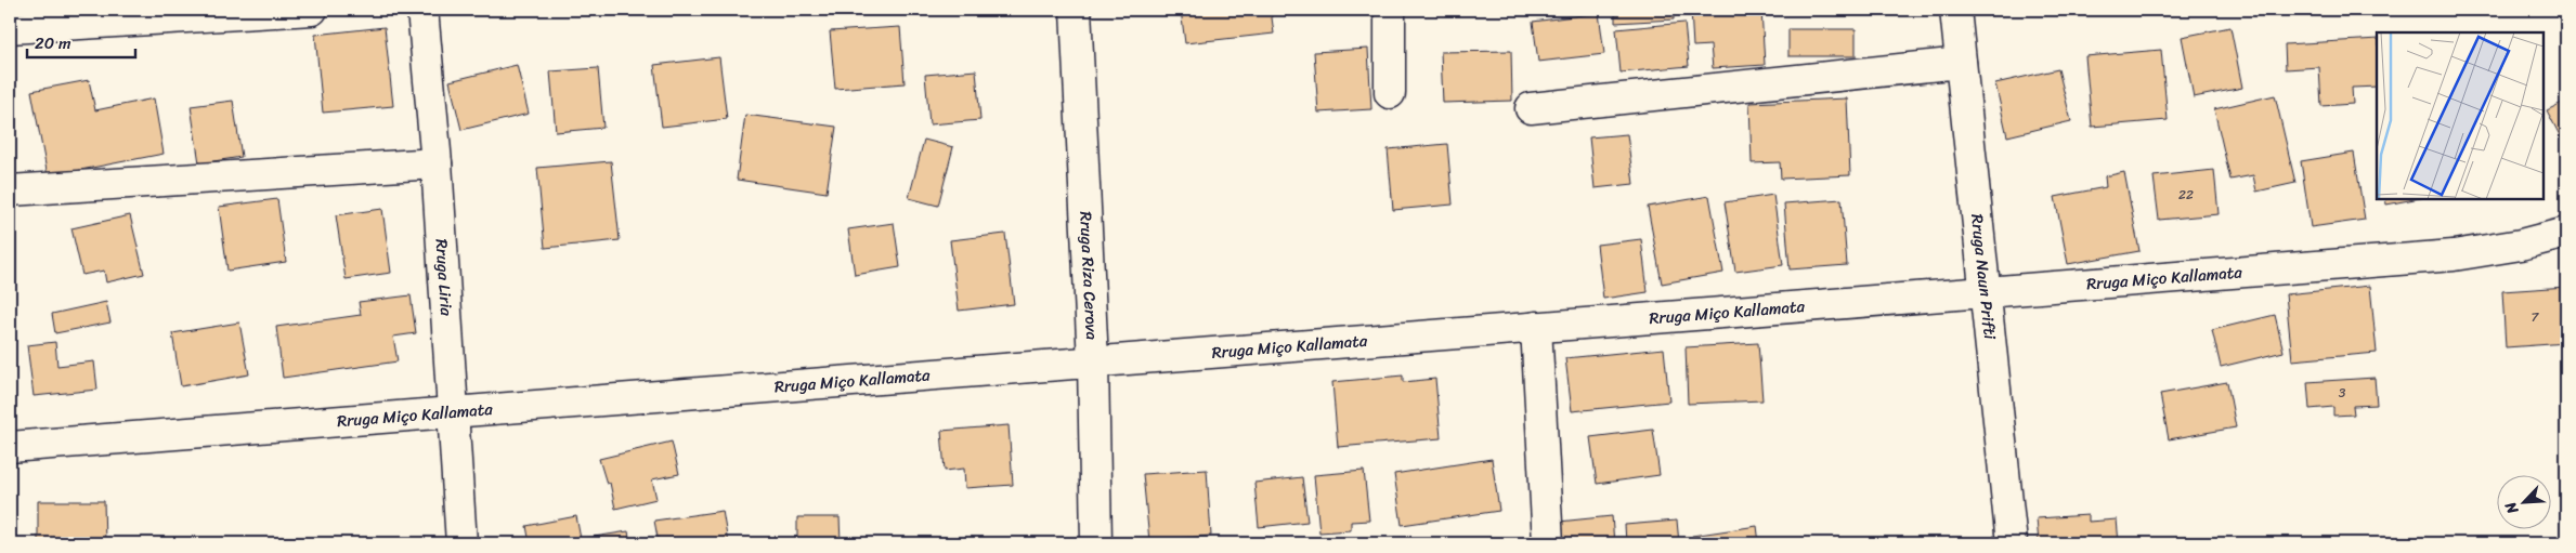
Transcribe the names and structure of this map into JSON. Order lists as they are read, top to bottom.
{
  "streets": {
    "street": [
      "Rruga Liria",
      "Rruga Riza Cerova",
      "Rruga Naun Prifti",
      "Rruga Miço Kallamata"
    ]
  },
  "crossings": [
    ["Rruga Liria", "Rruga Miço Kallamata"],
    ["Rruga Riza Cerova", "Rruga Miço Kallamata"],
    ["Rruga Naun Prifti", "Rruga Miço Kallamata"]
  ],
  "house_numbers": ["22", "7", "3"],
  "scale_bar": "20 m",
  "north": "bottom left"
}
